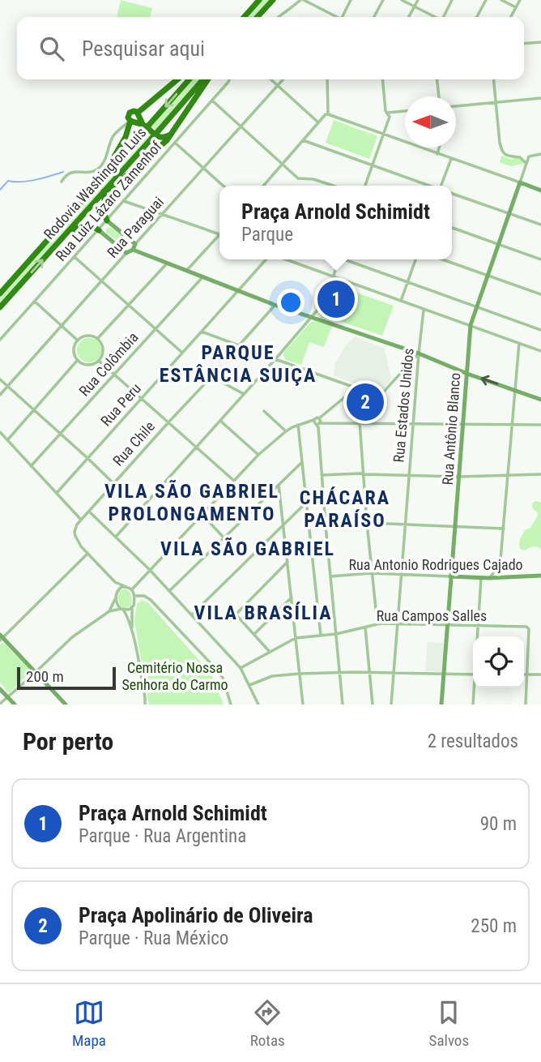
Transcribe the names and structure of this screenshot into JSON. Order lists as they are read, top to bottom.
{
  "streets": {
    "highway": ["Rodovia Washington Luís"],
    "street": [
      "Rua Luiz Lázaro Zamenhof",
      "Rua Paraguai",
      "Rua Colômbia",
      "Rua Peru",
      "Rua Estados Unidos",
      "Rua Antônio Blanco",
      "Rua Chile",
      "Rua Antonio Rodrigues Cajado",
      "Rua Campos Salles"
    ]
  },
  "crossings": [
    ["Rua Estados Unidos", "Rua Antonio Rodrigues Cajado"],
    ["Rua Estados Unidos", "Rua Campos Salles"],
    ["Rua Antônio Blanco", "Rua Antonio Rodrigues Cajado"],
    ["Rua Antônio Blanco", "Rua Campos Salles"]
  ],
  "districts": [
    "PARQUE ESTÂNCIA SUIÇA",
    "VILA SÃO GABRIEL PROLONGAMENTO",
    "CHÁCARA PARAÍSO",
    "VILA SÃO GABRIEL",
    "VILA BRASÍLIA"
  ],
  "parks": ["Cemitério Nossa Senhora do Carmo"],
  "scale_bar": "200 m",
  "north": "left",
  "page": {
    "search": "Pesquisar aqui",
    "popup": ["Praça Arnold Schimidt", "Parque"],
    "pins": ["1", "2"],
    "scale": "200 m",
    "heading": ["Por perto", "2 resultados"],
    "list": [
      {
        "mark": "1",
        "name": "Praça Arnold Schimidt",
        "note": "Parque · Rua Argentina",
        "value": "90 m"
      },
      {
        "mark": "2",
        "name": "Praça Apolinário de Oliveira",
        "note": "Parque · Rua México",
        "value": "250 m"
      }
    ],
    "nav": ["Mapa", "Rotas", "Salvos"]
  }
}
